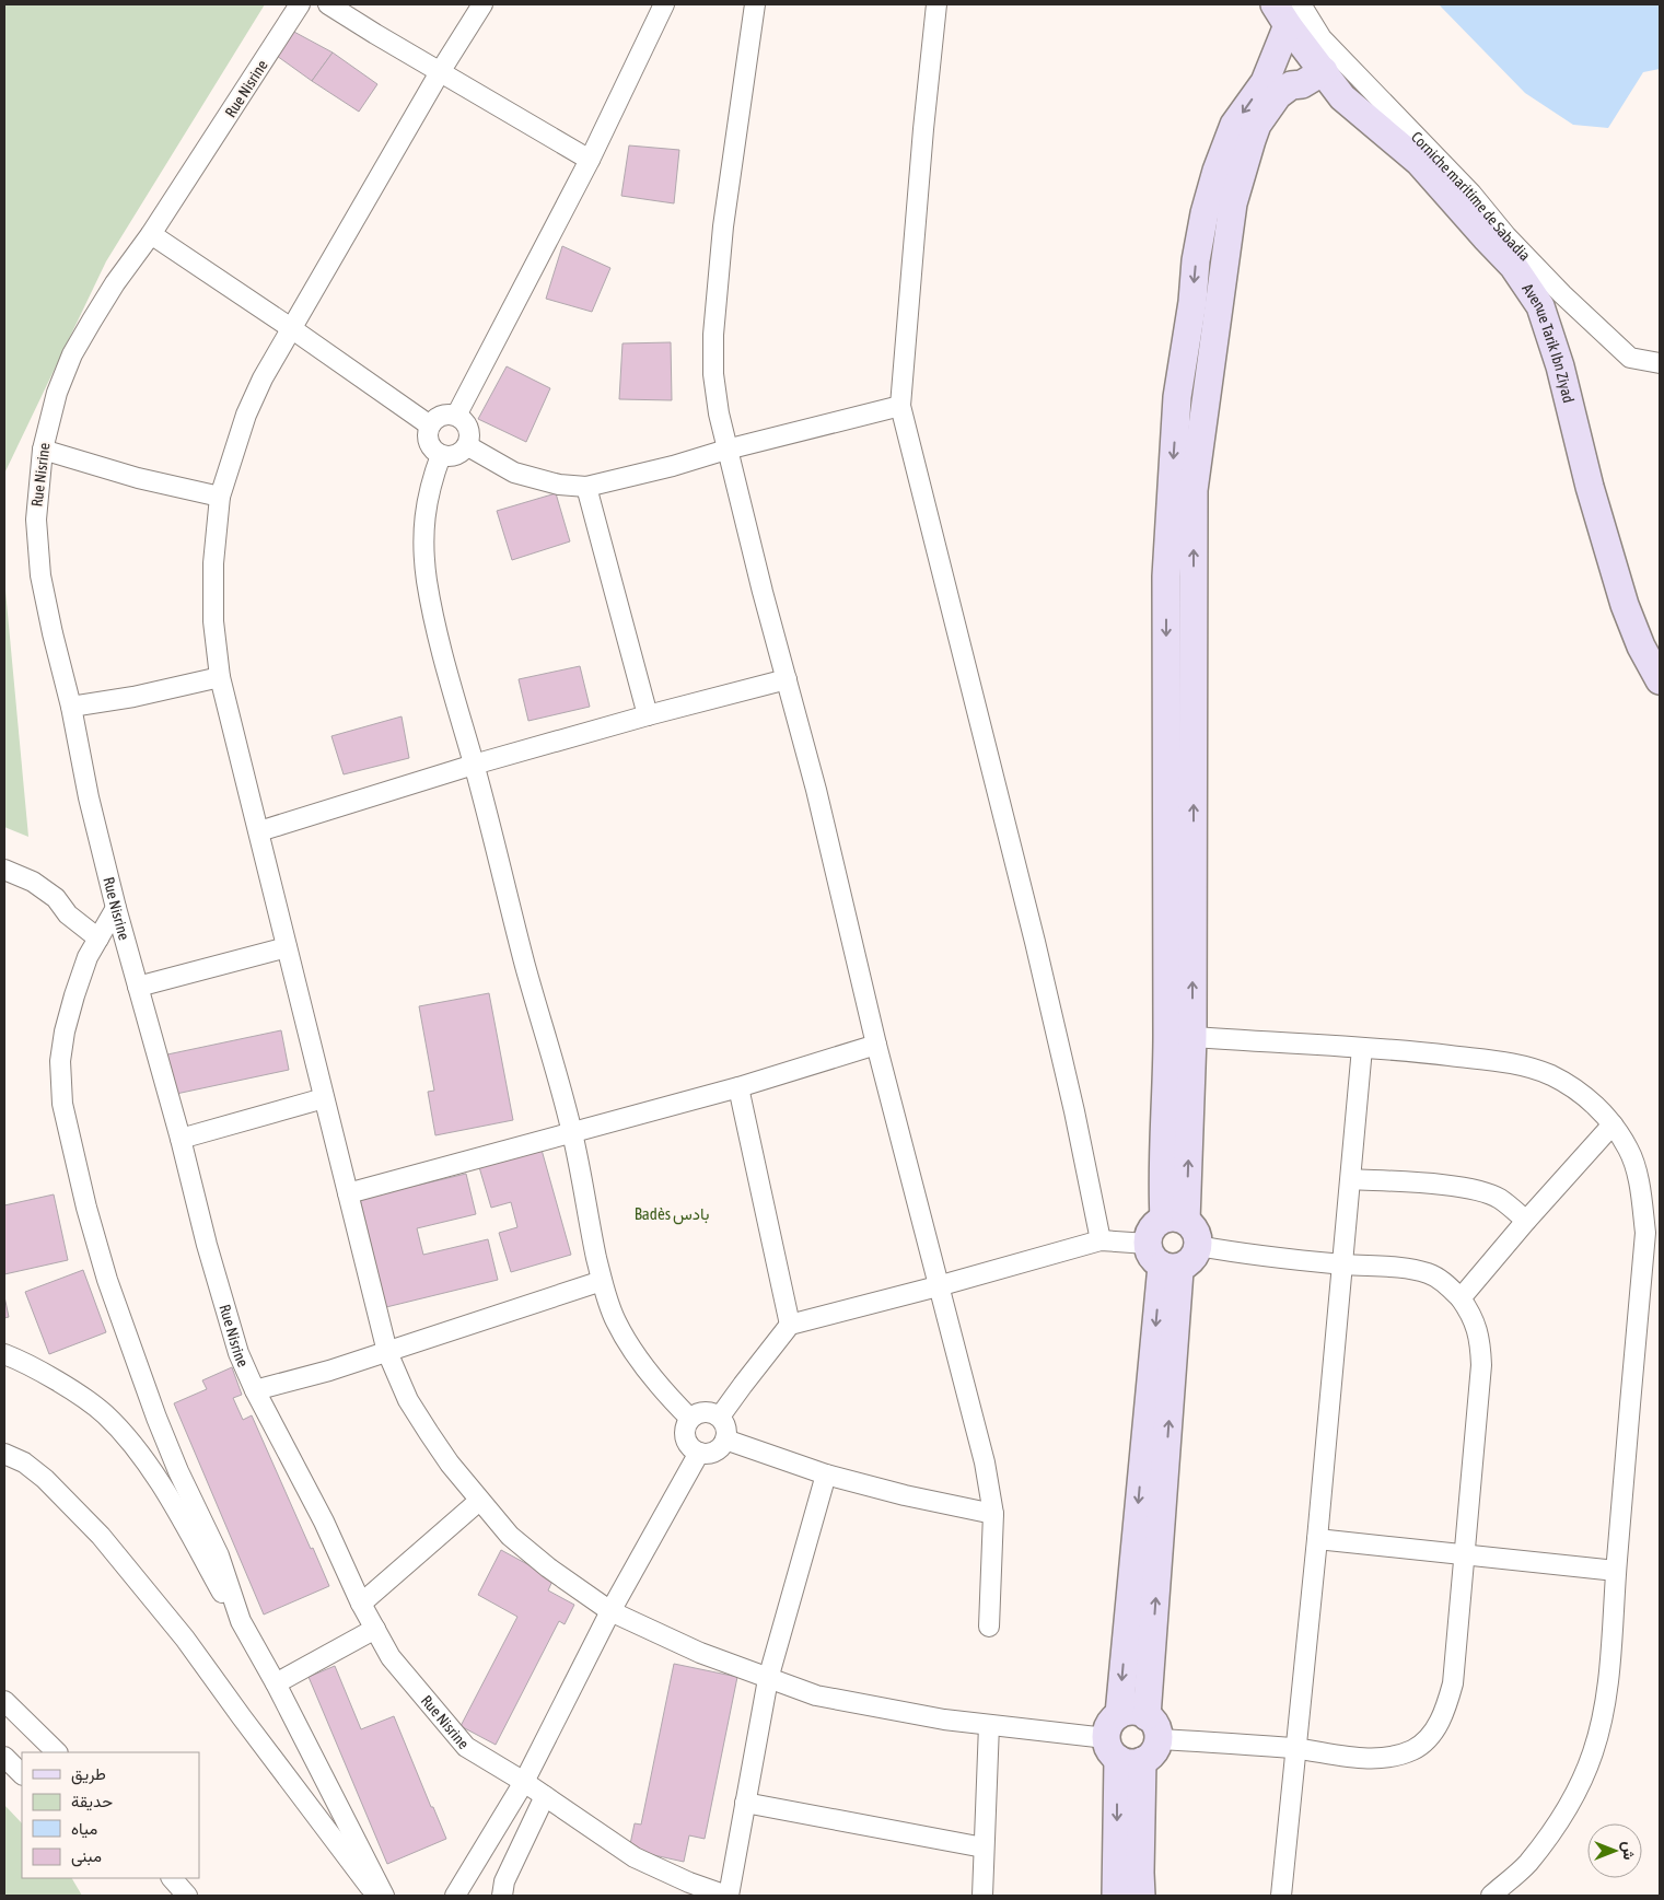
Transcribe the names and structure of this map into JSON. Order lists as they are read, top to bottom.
{
  "streets": {
    "street": ["Rue Nisrine", "Corniche maritime de Sabadia", "Avenue Tarik Ibn Ziyad"]
  },
  "crossings": [
    ["Corniche maritime de Sabadia", "Avenue Tarik Ibn Ziyad"]
  ],
  "districts": ["Badès بادس"],
  "legend": [
    "طريق",
    "حديقة",
    "مياه",
    "مبنى"
  ],
  "north": "right"
}
